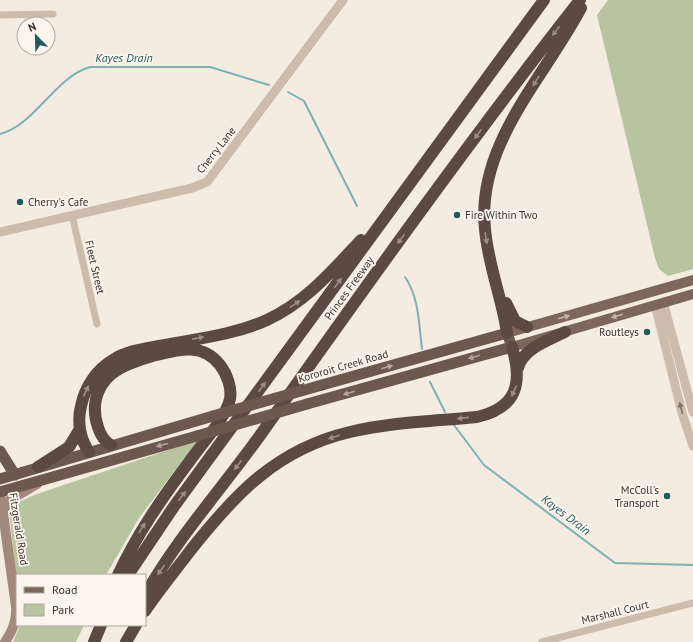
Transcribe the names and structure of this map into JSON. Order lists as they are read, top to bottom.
{
  "streets": {
    "highway": ["Princes Freeway", "Kororoit Creek Road"],
    "main road": ["Fitzgerald Road"],
    "street": ["Cherry Lane", "Fleet Street", "Marshall Court"]
  },
  "crossings": [
    ["Cherry Lane", "Fleet Street"]
  ],
  "one_way": ["Kororoit Creek Road"],
  "water": ["Kayes Drain"],
  "places": [
    "Cherry's Cafe",
    "Fire Within Two",
    "Routleys",
    "McColl's Transport"
  ],
  "legend": ["Road", "Park"],
  "north": "top left"
}
